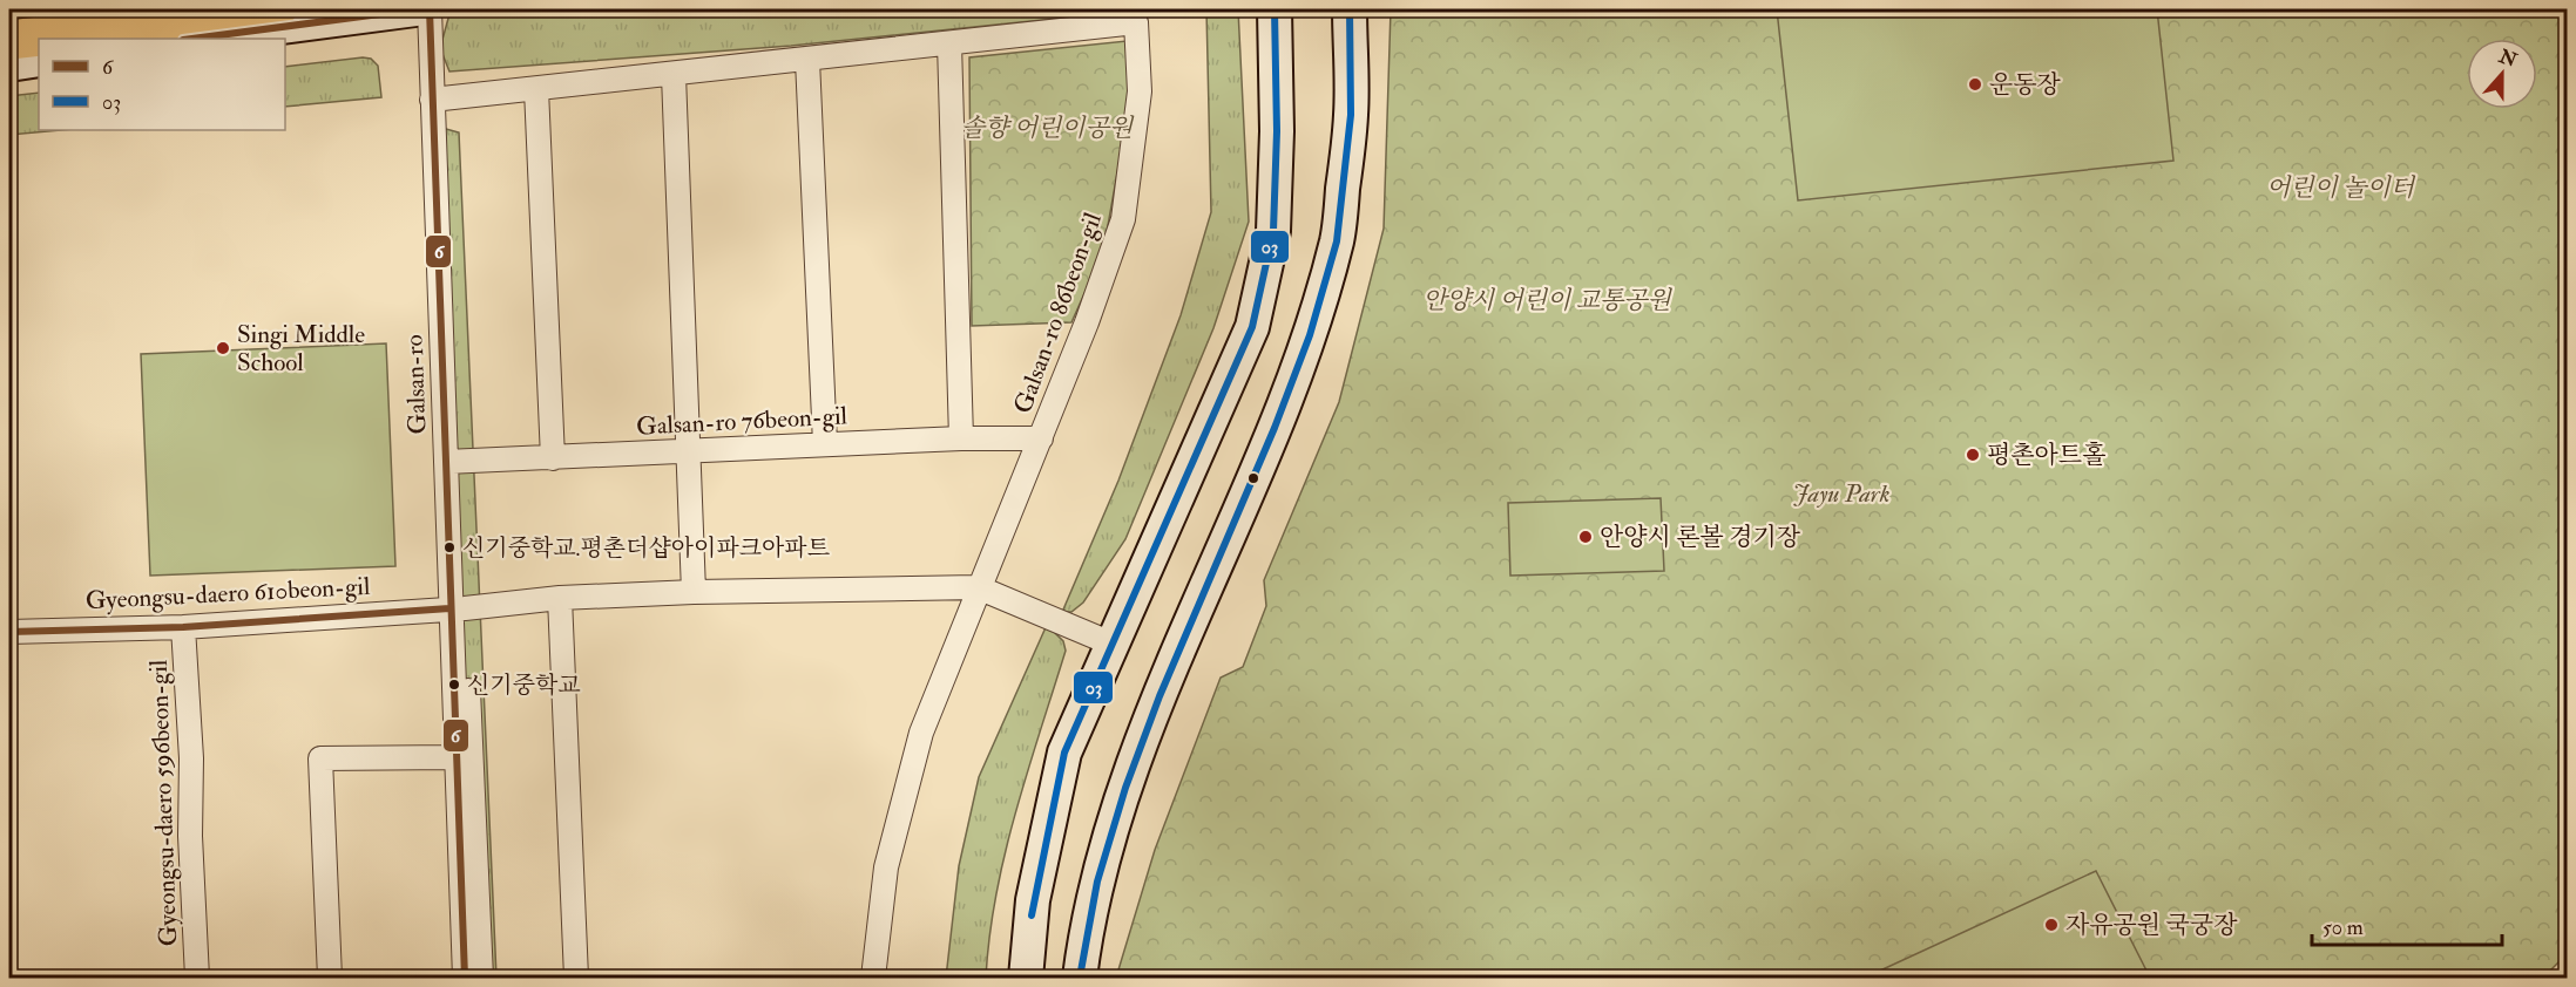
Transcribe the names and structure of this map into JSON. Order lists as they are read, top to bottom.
{
  "streets": {
    "street": [
      "Galsan-ro 86beon-gil",
      "Galsan-ro",
      "Galsan-ro 76beon-gil",
      "Gyeongsu-daero 610beon-gil",
      "Gyeongsu-daero 596beon-gil"
    ]
  },
  "crossings": [
    ["Galsan-ro 86beon-gil", "Galsan-ro"],
    ["Galsan-ro 86beon-gil", "Galsan-ro 76beon-gil"],
    ["Galsan-ro 86beon-gil", "Gyeongsu-daero 610beon-gil"],
    ["Galsan-ro", "Galsan-ro 76beon-gil"],
    ["Galsan-ro", "Gyeongsu-daero 610beon-gil"],
    ["Gyeongsu-daero 610beon-gil", "Gyeongsu-daero 596beon-gil"]
  ],
  "parks": [
    "솔향 어린이공원",
    "어린이 놀이터",
    "안양시 어린이 교통공원",
    "Jayu Park"
  ],
  "places": [
    "운동장",
    "Singi Middle School",
    "평촌아트홀",
    "안양시 론볼 경기장",
    "신기중학교.평촌더샵아이파크아파트",
    "신기중학교",
    "자유공원 국궁장"
  ],
  "lines": ["transit line 6", "transit line 03"],
  "legend": ["6", "03"],
  "scale_bar": "50 m",
  "north": "top"
}
